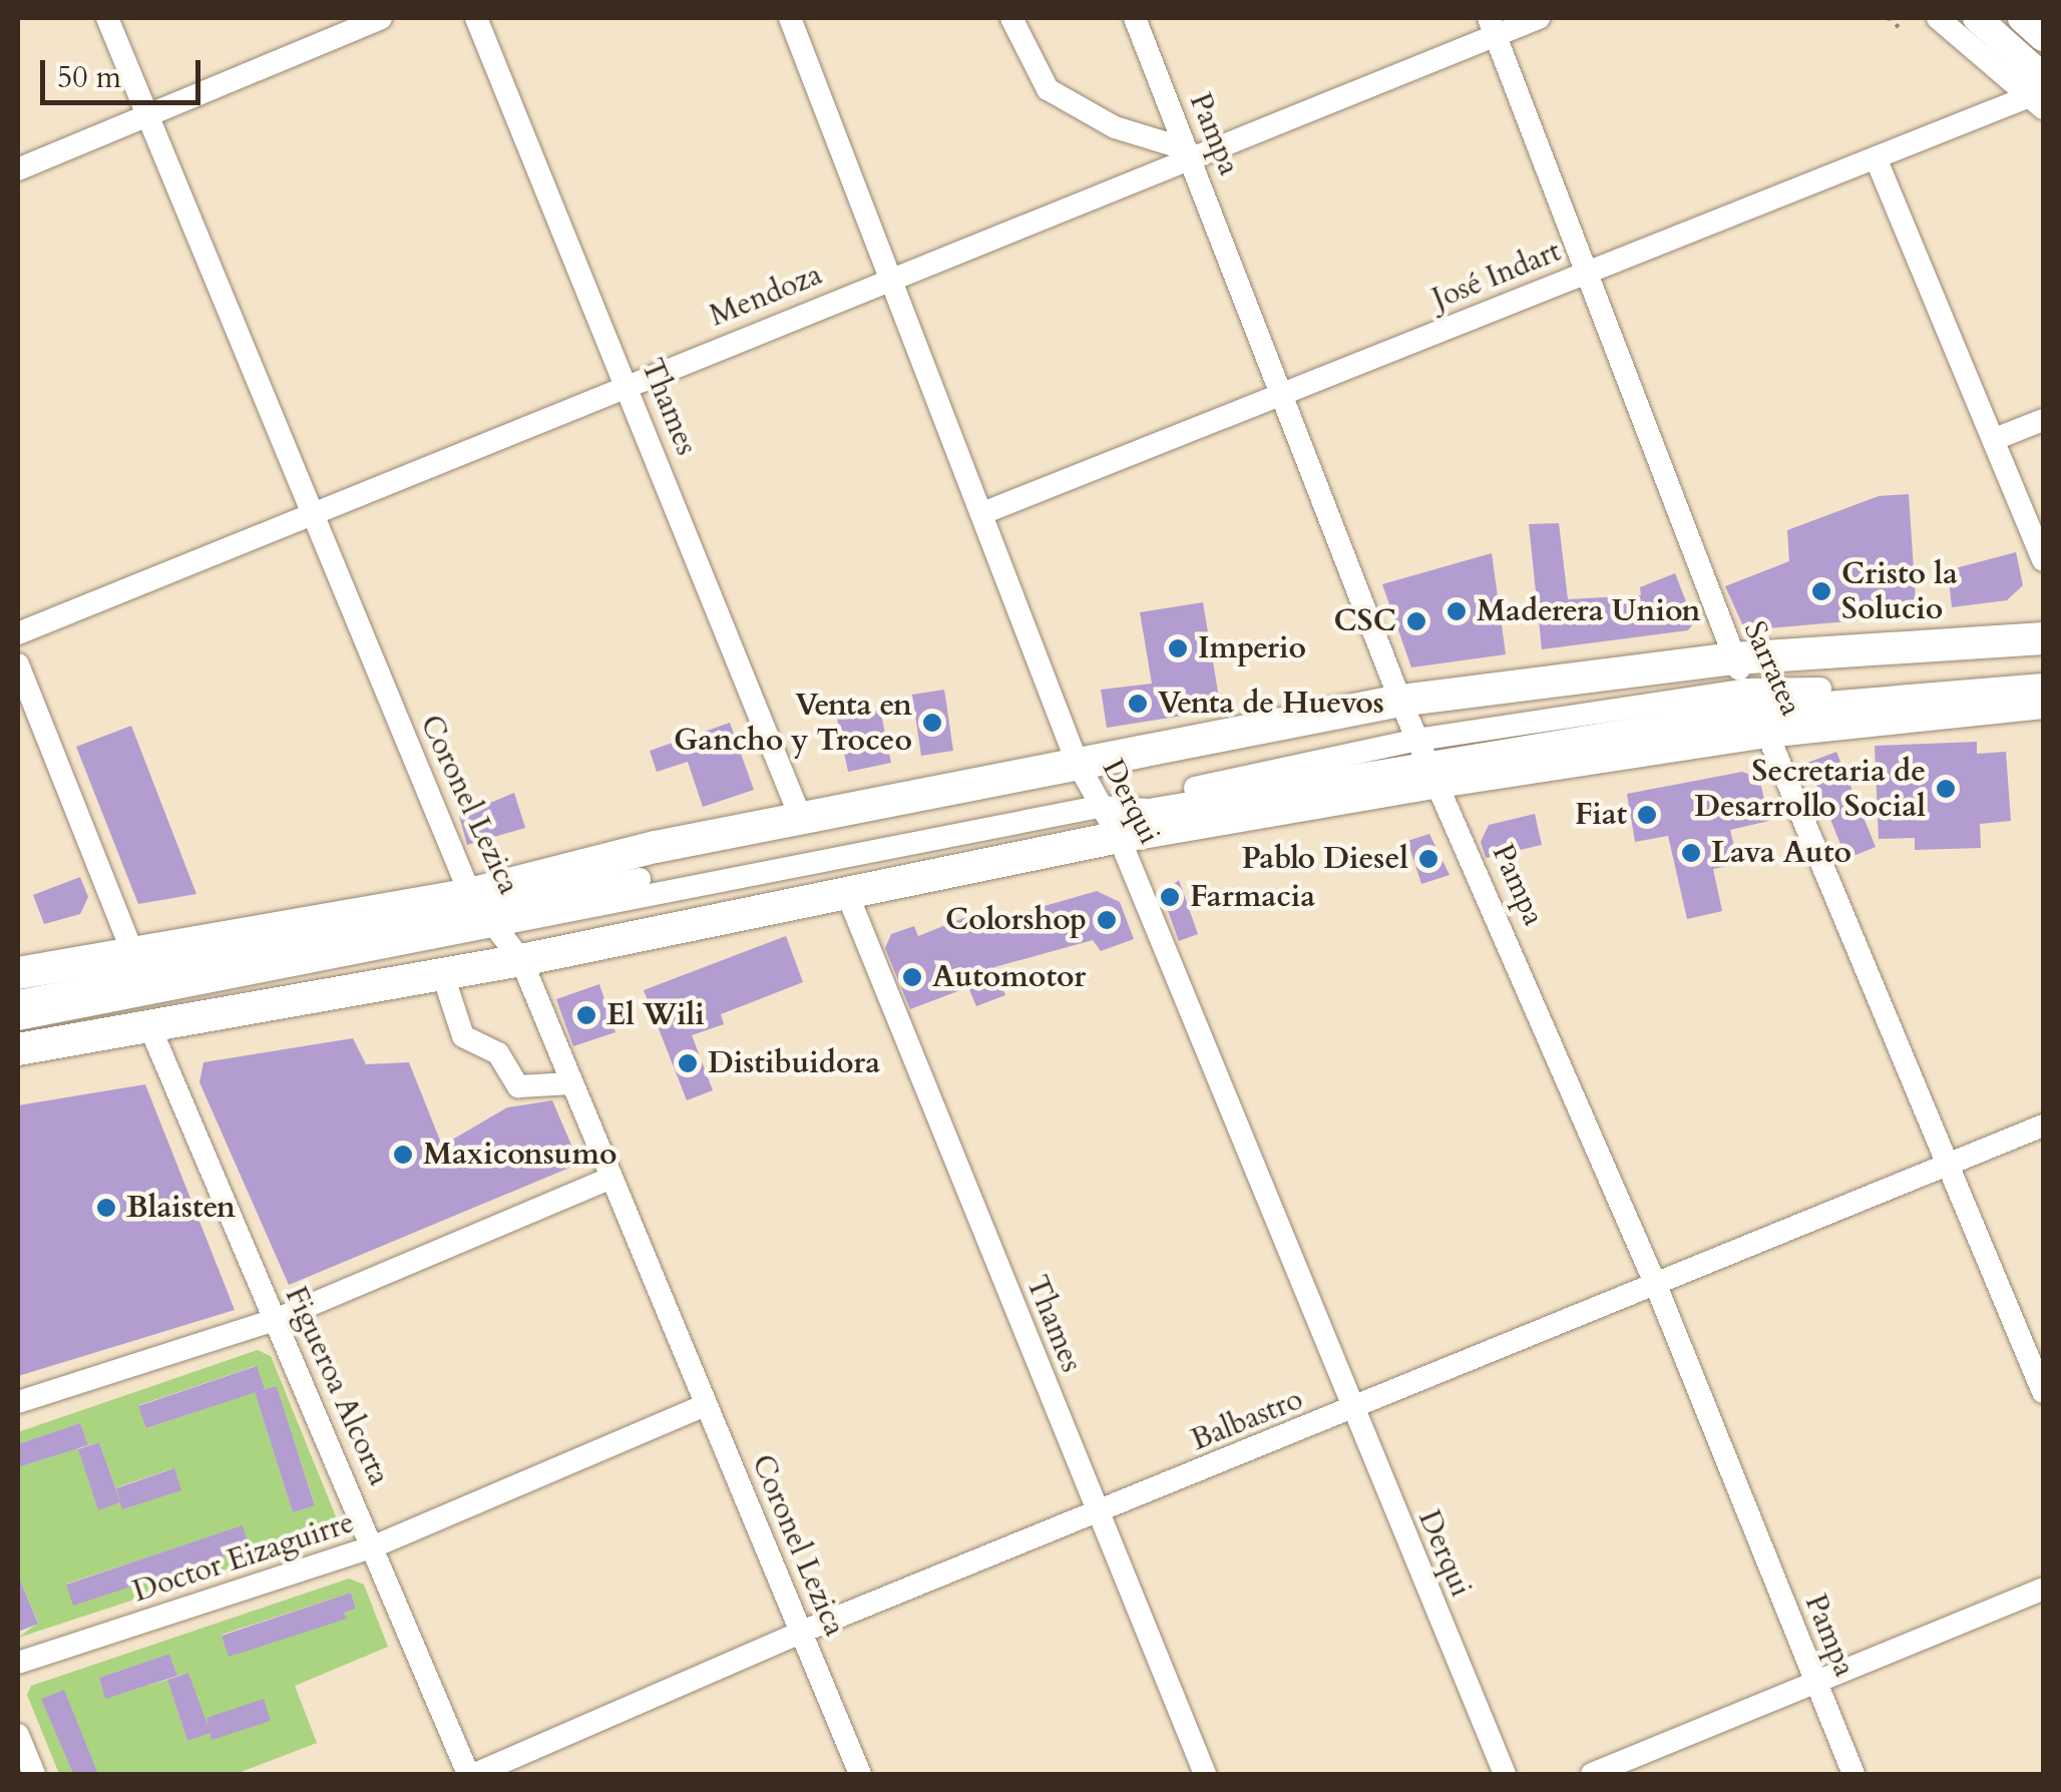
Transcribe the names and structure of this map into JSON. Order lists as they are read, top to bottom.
{
  "streets": {
    "street": [
      "Pampa",
      "José Indart",
      "Mendoza",
      "Thames",
      "Sarratea",
      "Derqui",
      "Coronel Lezica",
      "Figueroa Alcorta",
      "Balbastro",
      "Doctor Eizaguirre"
    ]
  },
  "crossings": [
    ["Pampa", "José Indart"],
    ["Pampa", "Mendoza"],
    ["Pampa", "Balbastro"],
    ["José Indart", "Sarratea"],
    ["José Indart", "Derqui"],
    ["Mendoza", "Thames"],
    ["Mendoza", "Sarratea"],
    ["Mendoza", "Derqui"],
    ["Mendoza", "Coronel Lezica"],
    ["Thames", "Balbastro"],
    ["Sarratea", "Balbastro"],
    ["Derqui", "Balbastro"],
    ["Coronel Lezica", "Balbastro"],
    ["Coronel Lezica", "Doctor Eizaguirre"],
    ["Figueroa Alcorta", "Balbastro"],
    ["Figueroa Alcorta", "Doctor Eizaguirre"]
  ],
  "places": [
    "Cristo la Solucio",
    "Maderera Union",
    "CSC",
    "Imperio",
    "Venta de Huevos",
    "Venta en Gancho y Troceo",
    "Secretaria de Desarrollo Social",
    "Fiat",
    "Lava Auto",
    "Pablo Diesel",
    "Farmacia",
    "Colorshop",
    "Automotor",
    "El Wili",
    "Distibuidora",
    "Maxiconsumo",
    "Blaisten"
  ],
  "scale_bar": "50 m"
}
